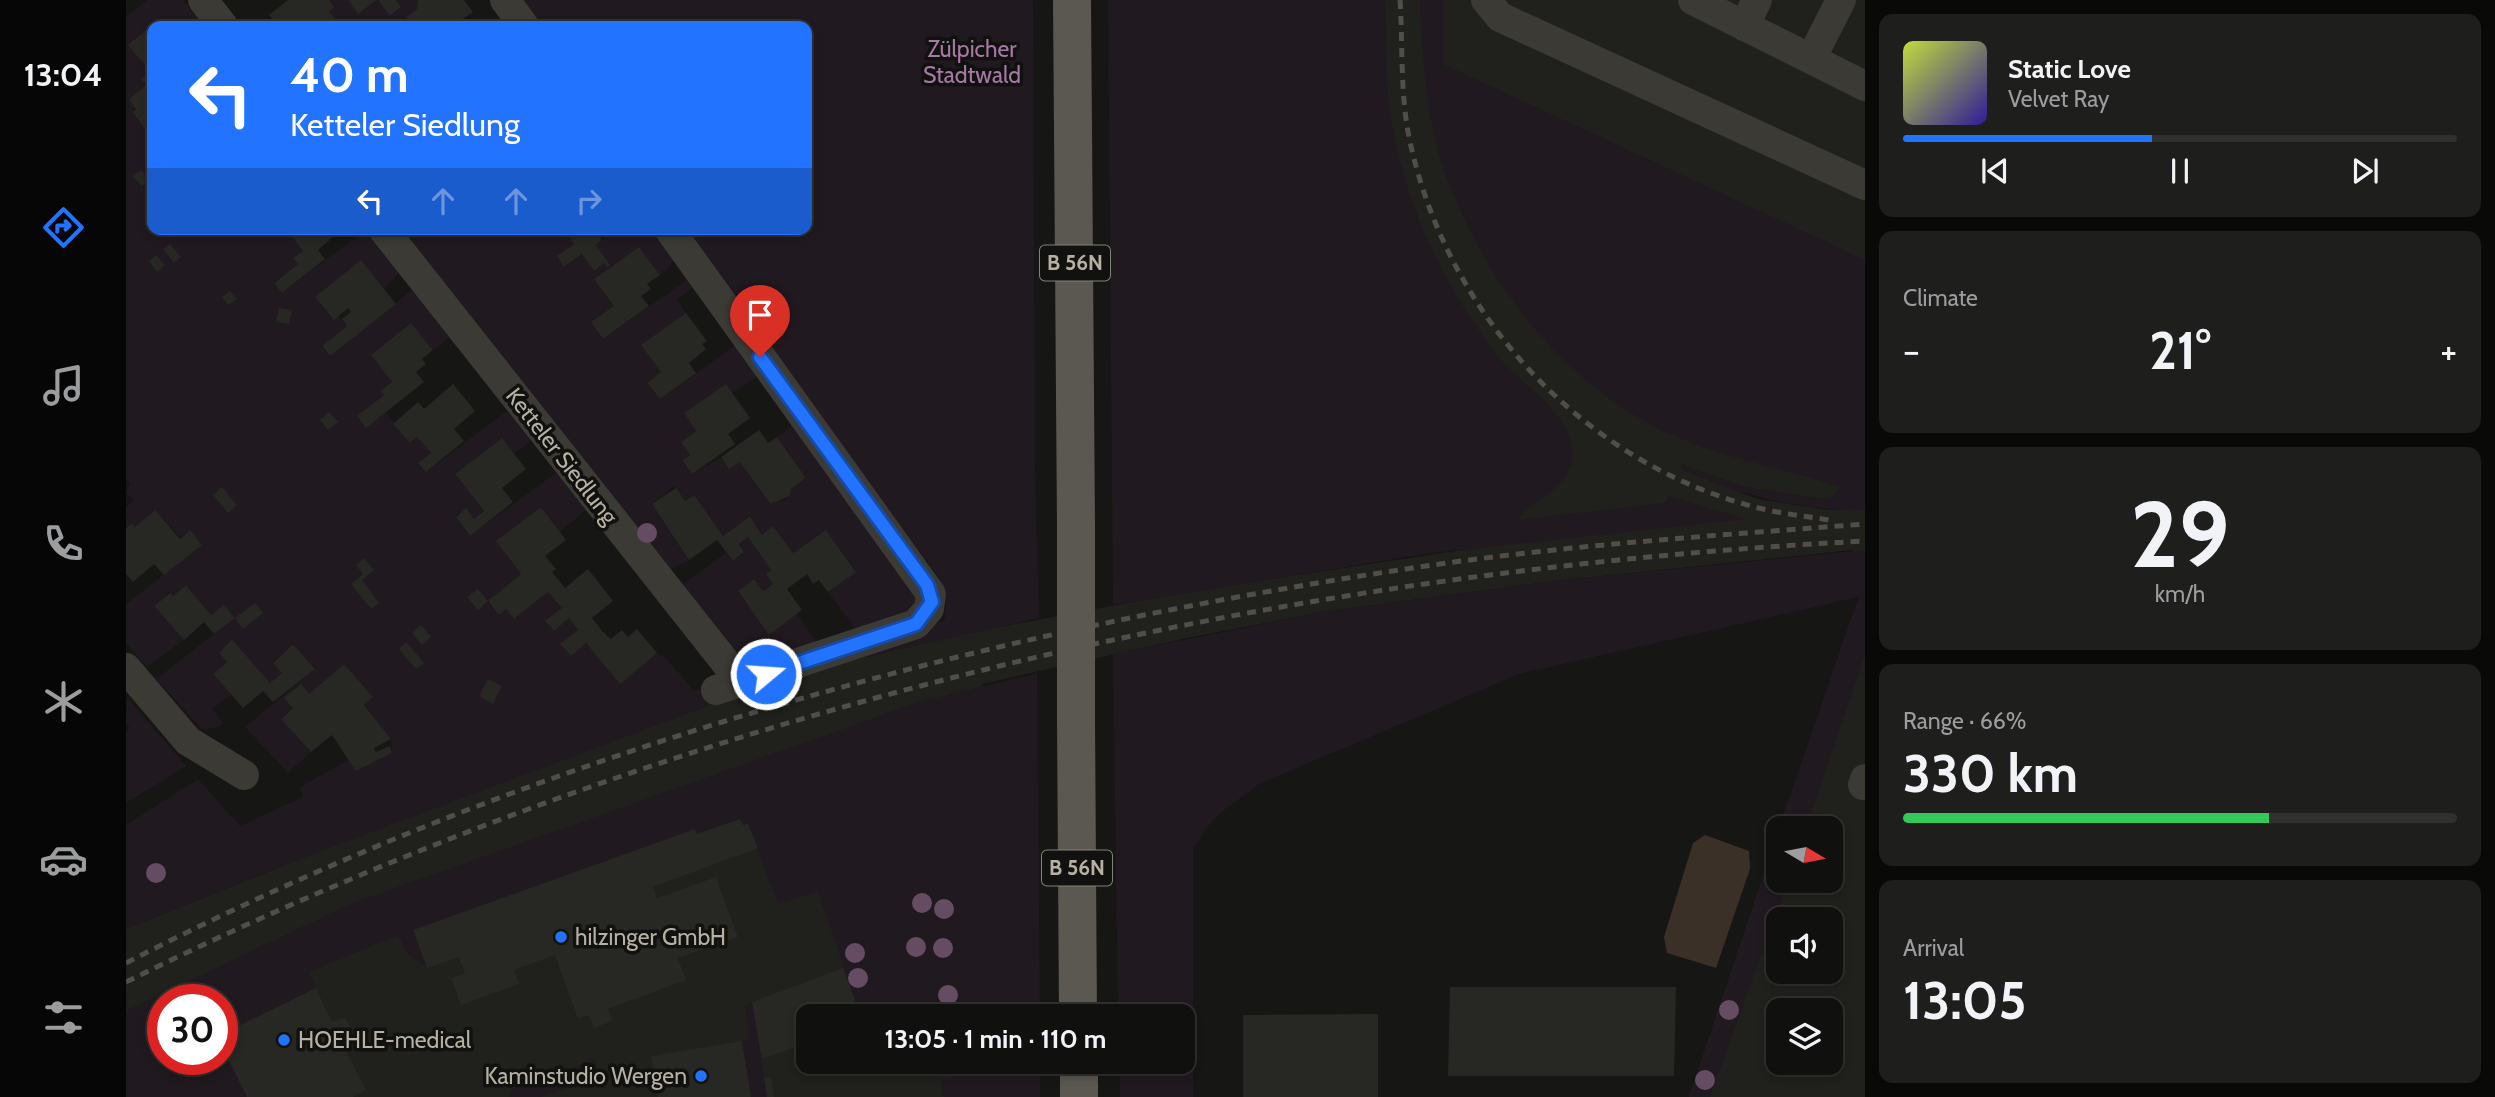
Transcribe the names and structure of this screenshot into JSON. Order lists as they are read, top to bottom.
{
  "streets": {
    "main road": ["B 56N"],
    "street": ["Ketteler Siedlung"]
  },
  "parks": ["Zülpicher Stadtwald"],
  "places": ["hilzinger GmbH", "HOEHLE-medical", "Kaminstudio Wergen"],
  "north": "right",
  "page": {
    "tabs": "13:04",
    "turn": ["40 m", "Ketteler Siedlung"],
    "song": ["Static Love", "Velvet Ray"],
    "tile": [
      "Climate",
      ["29", "km/h"],
      ["Range · 66%", "330 km"],
      ["Arrival", "13:05"]
    ],
    "heat": ["−", "21°", "+"],
    "limit": "30",
    "trip": "13:05 · 1 min · 110 m"
  }
}
